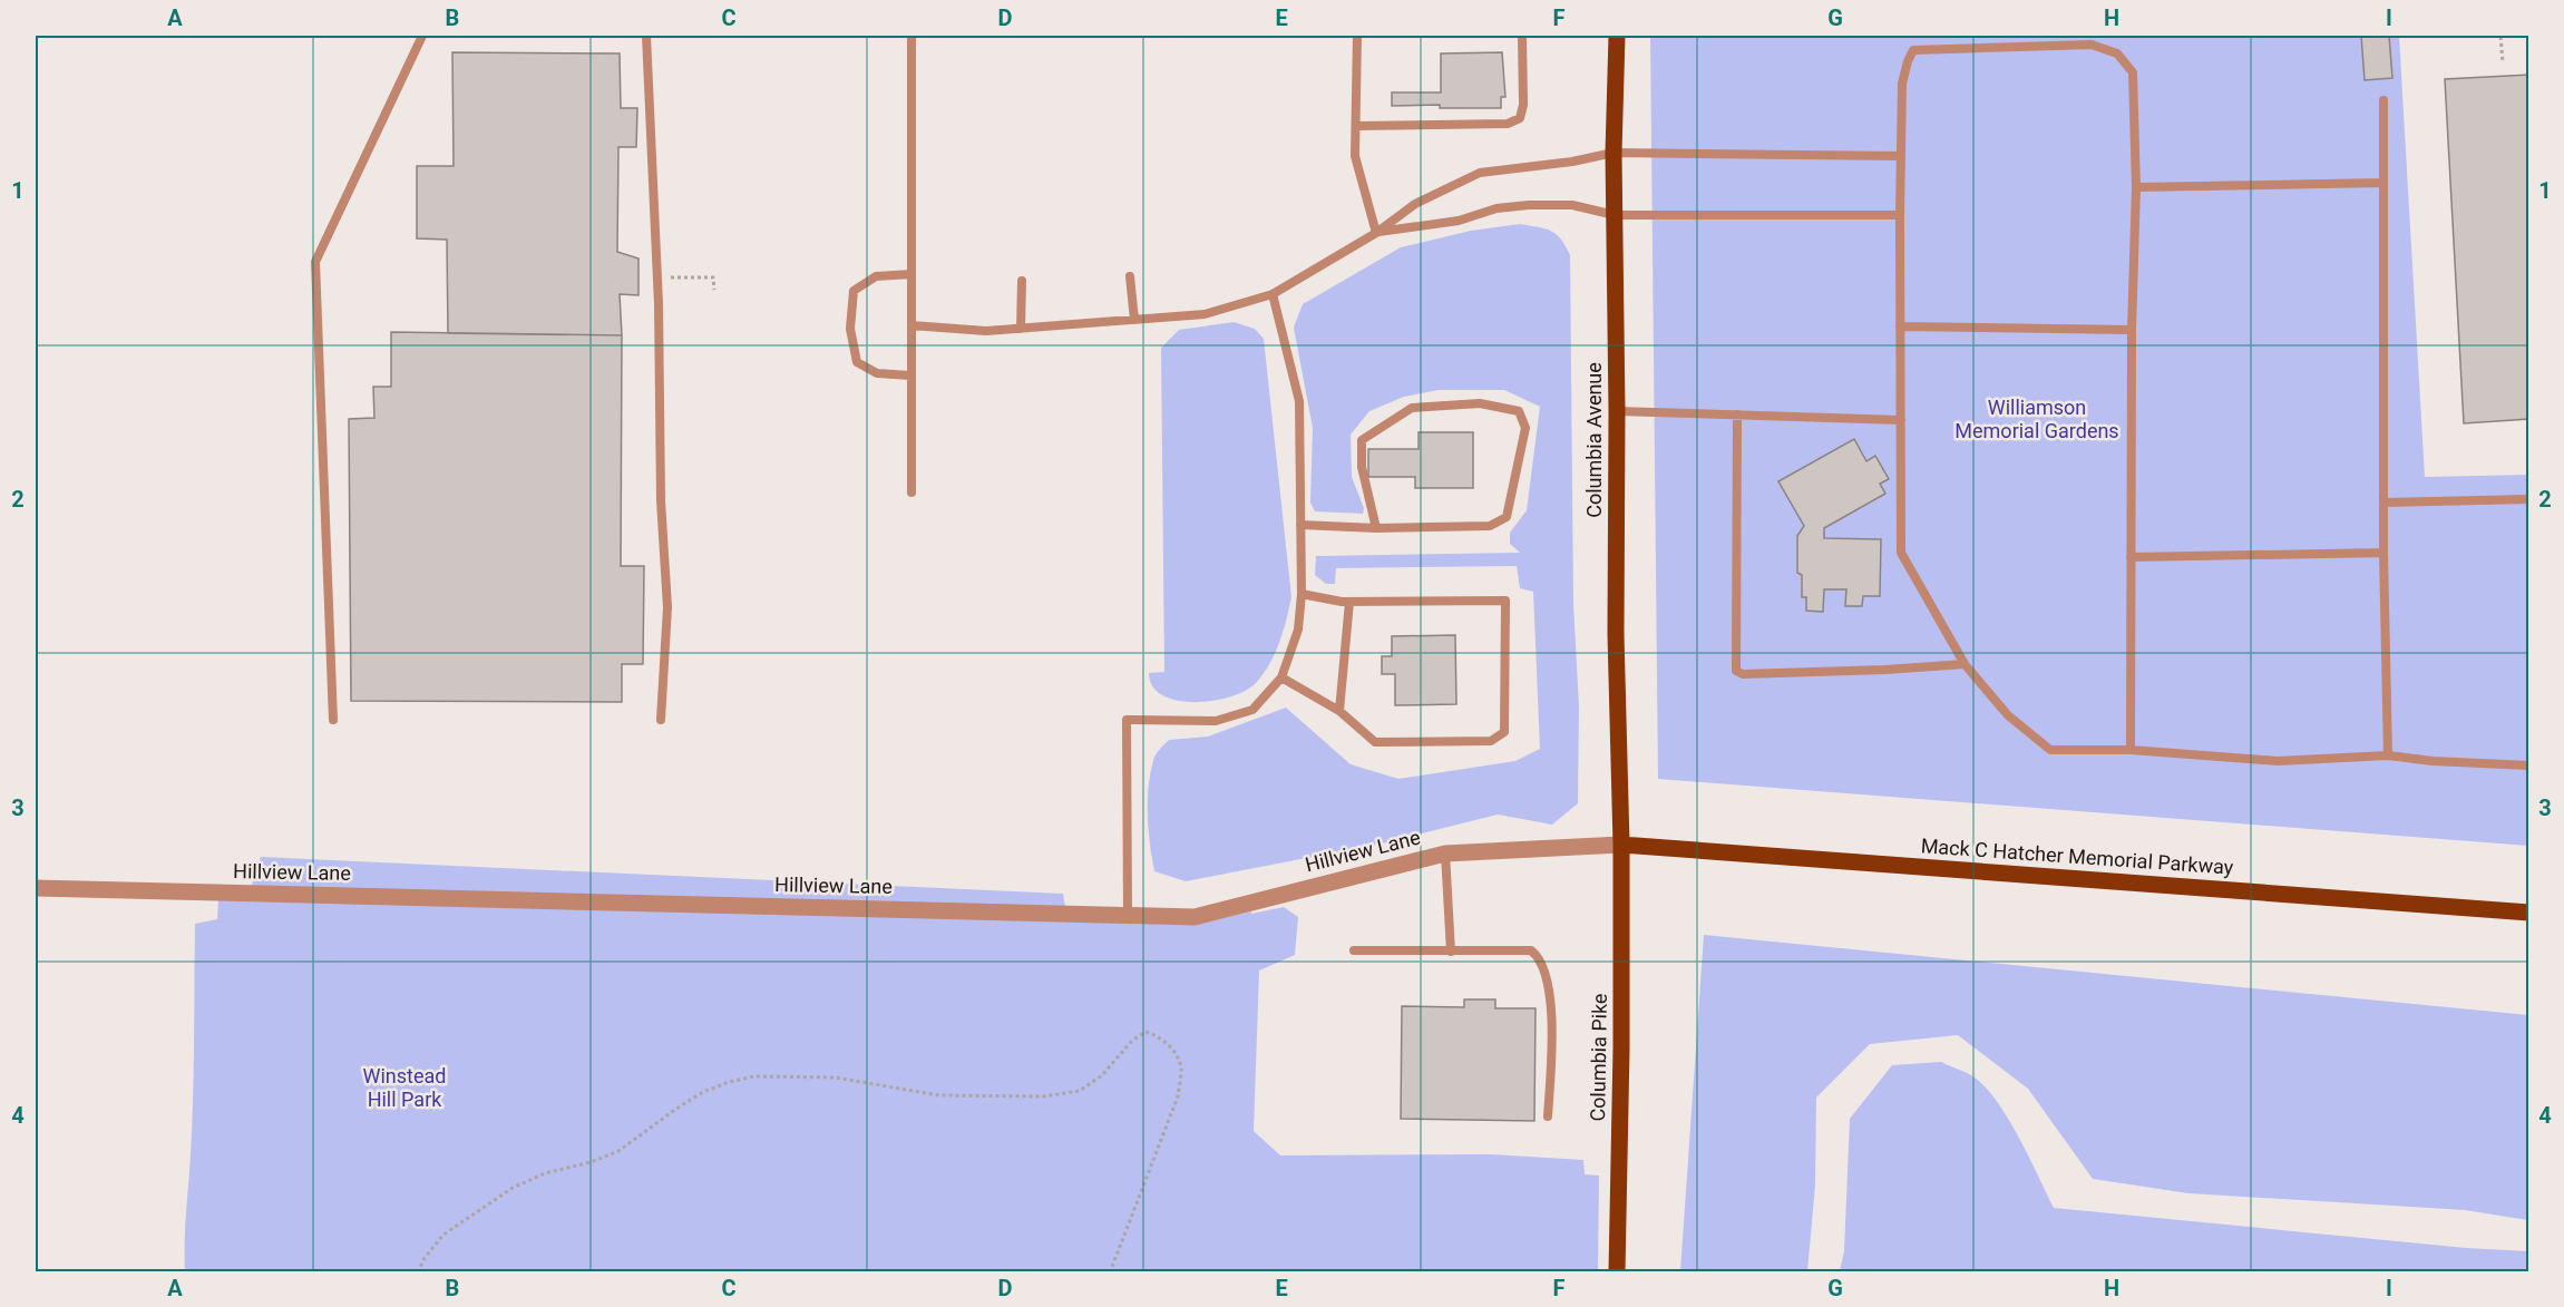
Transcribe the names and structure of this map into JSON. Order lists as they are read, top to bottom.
{
  "streets": {
    "main road": ["Columbia Avenue", "Mack C Hatcher Memorial Parkway", "Columbia Pike"],
    "street": ["Hillview Lane"]
  },
  "crossings": [
    ["Columbia Avenue", "Hillview Lane"],
    ["Columbia Avenue", "Mack C Hatcher Memorial Parkway"],
    ["Columbia Avenue", "Columbia Pike"],
    ["Hillview Lane", "Mack C Hatcher Memorial Parkway"],
    ["Hillview Lane", "Columbia Pike"],
    ["Mack C Hatcher Memorial Parkway", "Columbia Pike"]
  ],
  "parks": ["Williamson Memorial Gardens", "Winstead Hill Park"],
  "grid": {
    "columns": [
      "A",
      "B",
      "C",
      "D",
      "E",
      "F",
      "G",
      "H",
      "I"
    ],
    "rows": [
      "1",
      "2",
      "3",
      "4"
    ]
  }
}
